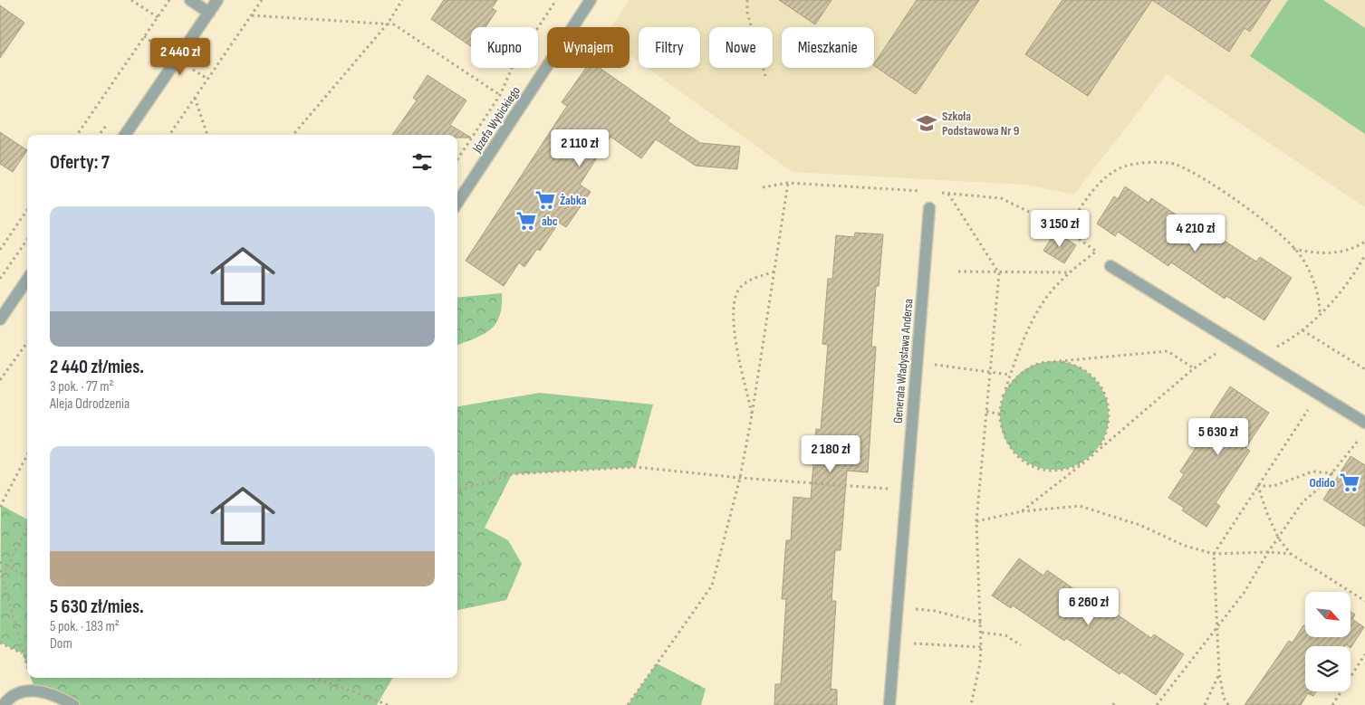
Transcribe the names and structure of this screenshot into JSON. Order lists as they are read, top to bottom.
{
  "streets": {
    "street": ["Józefa Wybickiego", "Generała Władysława Andersa"]
  },
  "places": {
    "school or university": ["Szkoła Podstawowa Nr 9"],
    "supermarket": ["Żabka", "abc", "Odido"]
  },
  "north": "bottom right",
  "page": {
    "chip": [
      "Kupno",
      "Wynajem",
      "Filtry",
      "Nowe",
      "Mieszkanie"
    ],
    "price": [
      "2 440 zł",
      "2 110 zł",
      "3 150 zł",
      "4 210 zł",
      "5 630 zł",
      "2 180 zł",
      "6 260 zł"
    ],
    "heading": "Oferty: 7",
    "list": [
      {
        "name": "2 440 zł/mies.",
        "note": "3 pok. · 77 m² · Aleja Odrodzenia"
      },
      {
        "name": "5 630 zł/mies.",
        "note": "5 pok. · 183 m² · Dom"
      }
    ]
  }
}
